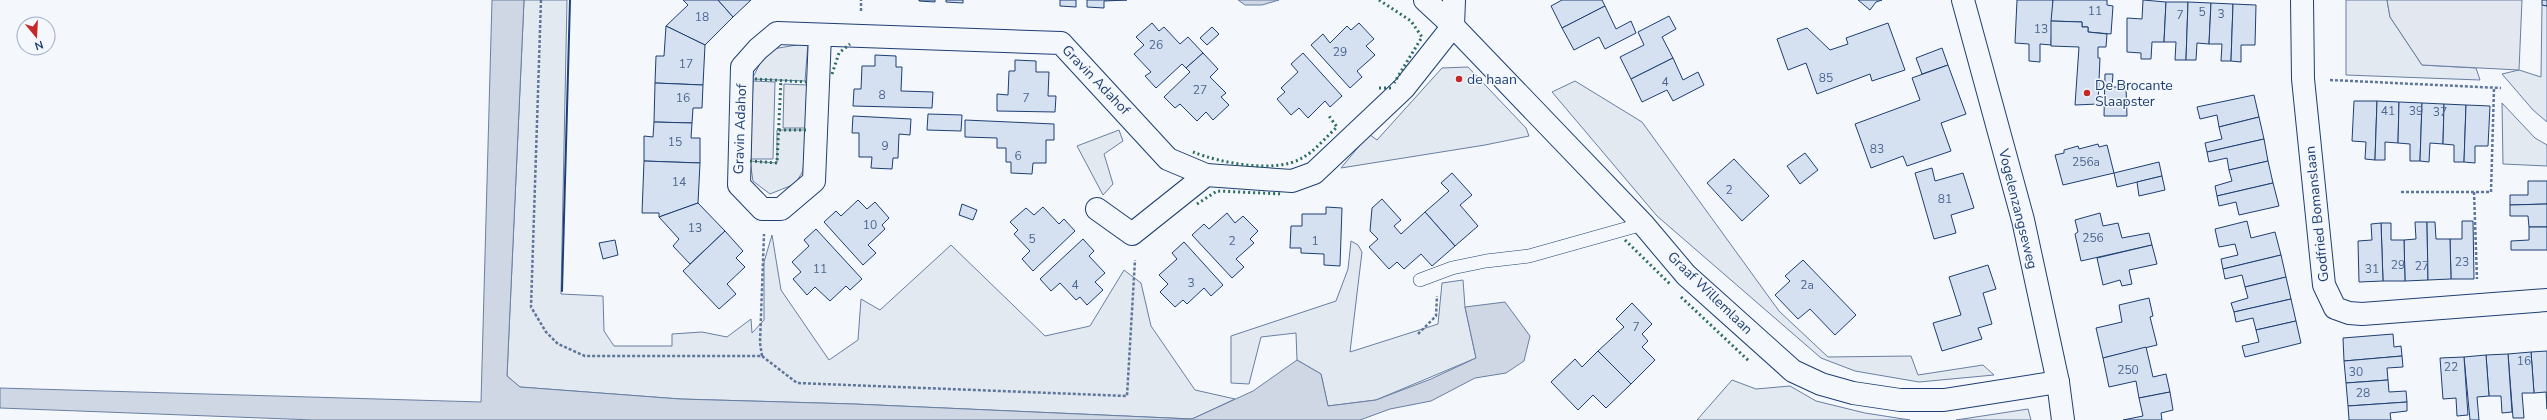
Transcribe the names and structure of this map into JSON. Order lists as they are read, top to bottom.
{
  "streets": {
    "street": [
      "Gravin Adahof",
      "Vogelenzangseweg",
      "Godfried Bomanslaan",
      "Graaf Willemlaan"
    ]
  },
  "crossings": [
    ["Gravin Adahof", "Graaf Willemlaan"],
    ["Vogelenzangseweg", "Graaf Willemlaan"]
  ],
  "places": ["de haan", "De Brocante Slaapster"],
  "house_numbers": [
    "11",
    "5",
    "3",
    "7",
    "18",
    "13",
    "26",
    "29",
    "17",
    "85",
    "4",
    "27",
    "8",
    "16",
    "7",
    "41",
    "39",
    "37",
    "15",
    "9",
    "83",
    "6",
    "256a",
    "14",
    "2",
    "81",
    "10",
    "13",
    "256",
    "5",
    "2",
    "1",
    "23",
    "29",
    "27",
    "11",
    "31",
    "3",
    "4",
    "2a",
    "7",
    "16",
    "22",
    "250",
    "30",
    "28"
  ],
  "north": "bottom"
}
